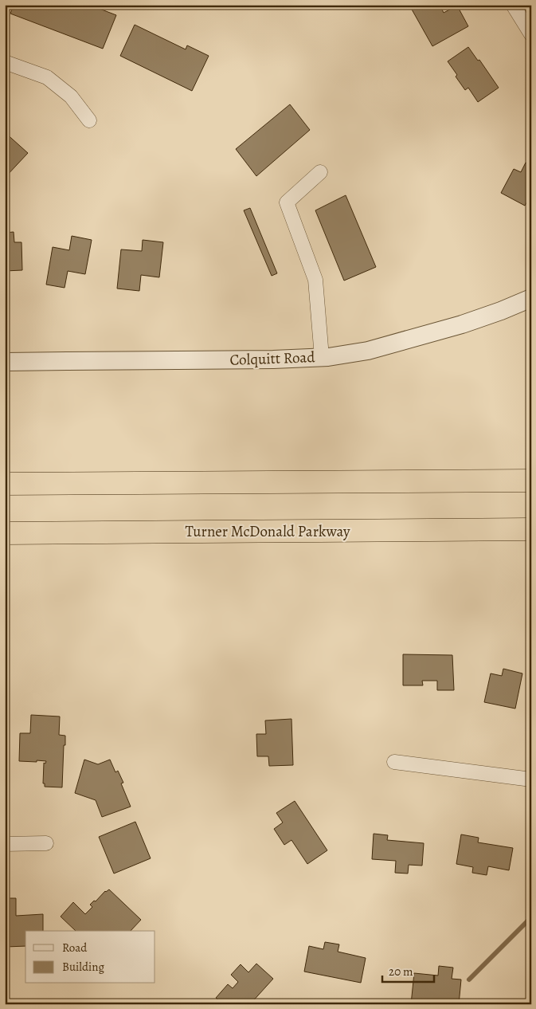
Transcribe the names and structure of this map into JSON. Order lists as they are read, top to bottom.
{
  "streets": {
    "highway": ["Turner McDonald Parkway"],
    "street": ["Colquitt Road"]
  },
  "legend": ["Road", "Building"],
  "scale_bar": "20 m"
}
